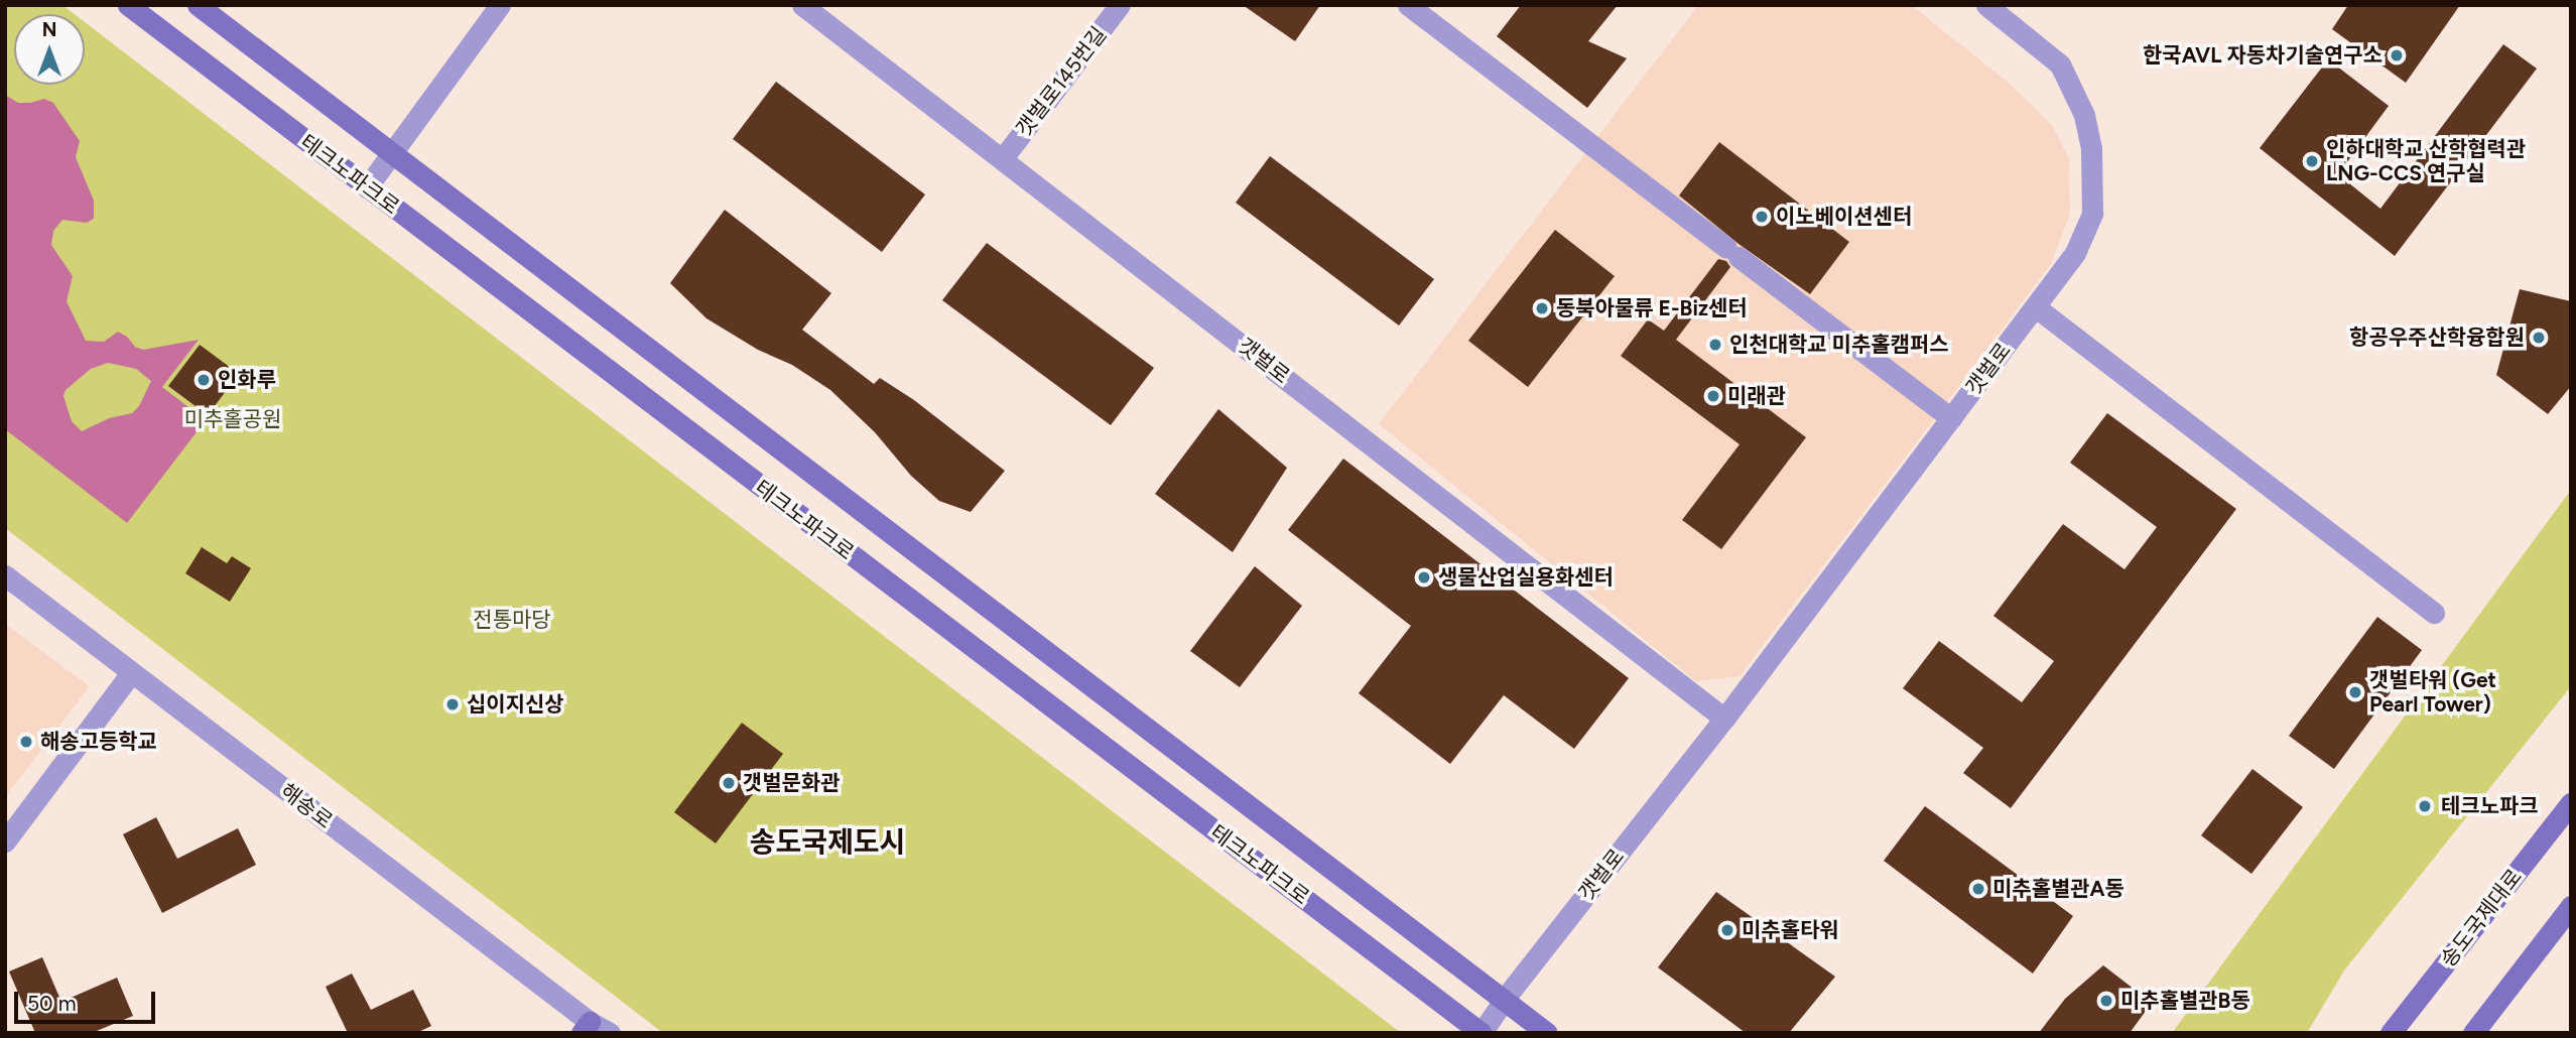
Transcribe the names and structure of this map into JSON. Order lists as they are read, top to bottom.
{
  "streets": {
    "street": [
      "갯벌로145번길",
      "테크노파크로",
      "갯벌로",
      "해송로",
      "송도국제대로"
    ]
  },
  "crossings": [
    ["갯벌로145번길", "갯벌로"],
    ["테크노파크로", "갯벌로"]
  ],
  "districts": ["송도국제도시"],
  "parks": ["미추홀공원", "전통마당"],
  "places": [
    "한국AVL 자동차기술연구소",
    "인하대학교 산학협력관 LNG-CCS 연구실",
    "이노베이션센터",
    "동북아물류 E-Biz센터",
    "항공우주산학융합원",
    "인천대학교 미추홀캠퍼스",
    "인화루",
    "미래관",
    "생물산업실용화센터",
    "갯벌타워 (Get Pearl Tower)",
    "십이지신상",
    "해송고등학교",
    "갯벌문화관",
    "테크노파크",
    "미추홀별관A동",
    "미추홀타워",
    "미추홀별관B동"
  ],
  "scale_bar": "50 m",
  "north": "top"
}
